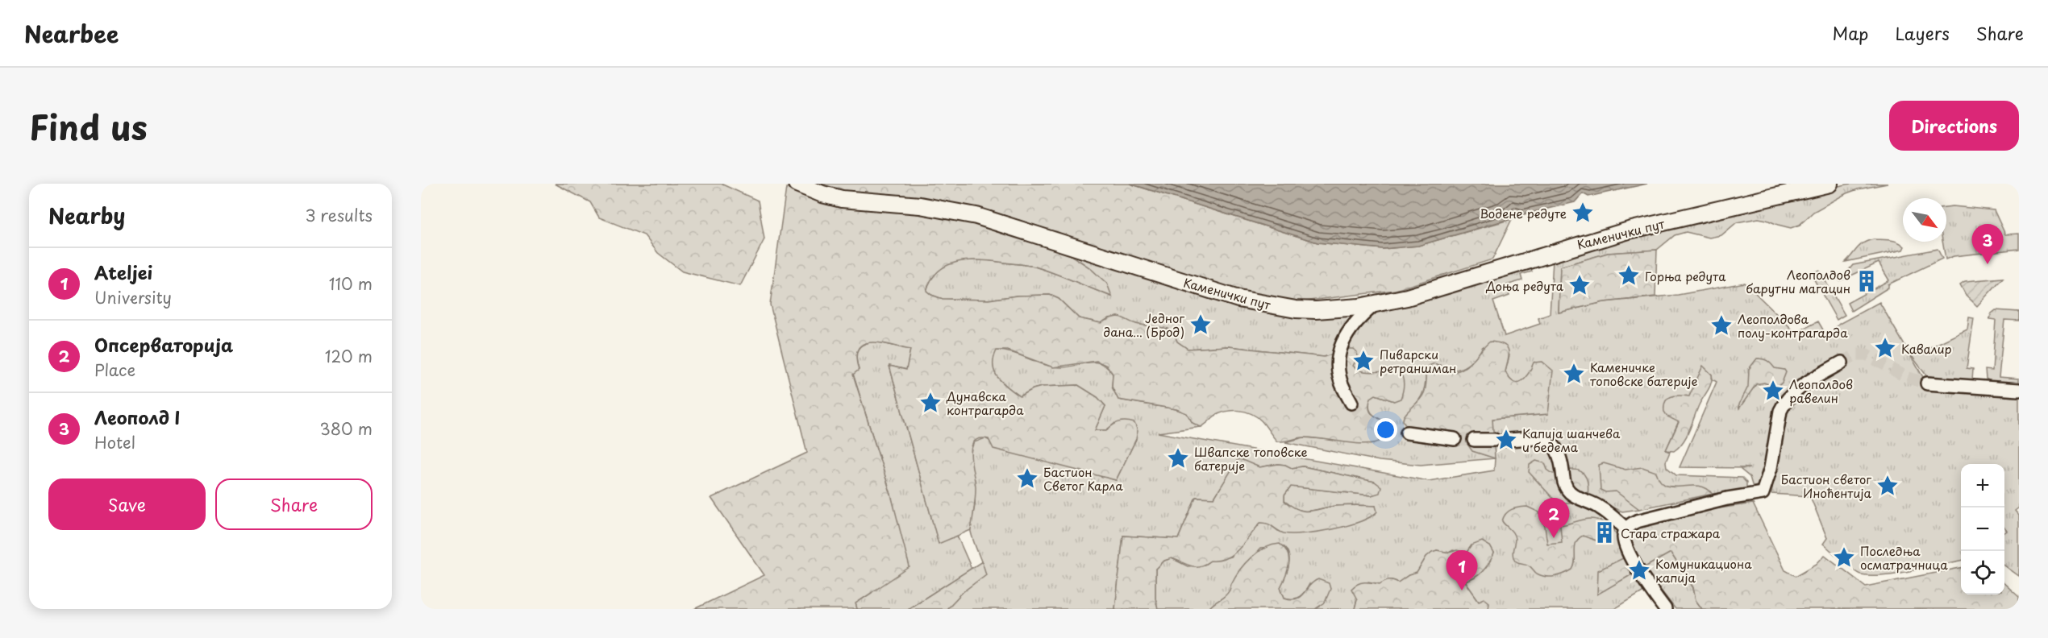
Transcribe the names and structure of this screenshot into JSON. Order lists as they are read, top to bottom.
{
  "streets": {
    "main road": ["Каменички пут"]
  },
  "places": {
    "place": [
      "Водене редуте",
      "Горња редута",
      "Доња редута",
      "Једног дана... (Брод)",
      "Леополдова полу-контрагарда",
      "Кавалир",
      "Пиварски ретраншман",
      "Каменичке топовске батерије",
      "Леополдов равелин",
      "Дунавска контрагарда",
      "Капија шанчева и бедема",
      "Швапске топовске батерије",
      "Бастион Светог Карла",
      "Бастион светог Иноћентија",
      "Последња осматрачница",
      "Комуникациона капија"
    ],
    "building": ["Леополдов барутни магацин", "Стара стражара"]
  },
  "north": "bottom right",
  "page": {
    "header": "Nearbee",
    "nav": ["Map", "Layers", "Share"],
    "title": "Find us",
    "buttons": [
      "Directions",
      ["Save", "Share"]
    ],
    "heading": ["Nearby", "3 results"],
    "pins": ["3", "2", "1"],
    "list": [
      {
        "mark": "1",
        "name": "Ateljei",
        "note": "University",
        "value": "110 m"
      },
      {
        "mark": "2",
        "name": "Опсерваторија",
        "note": "Place",
        "value": "120 m"
      },
      {
        "mark": "3",
        "name": "Леополд I",
        "note": "Hotel",
        "value": "380 m"
      }
    ],
    "map_buttons": ["+", "−"]
  }
}
